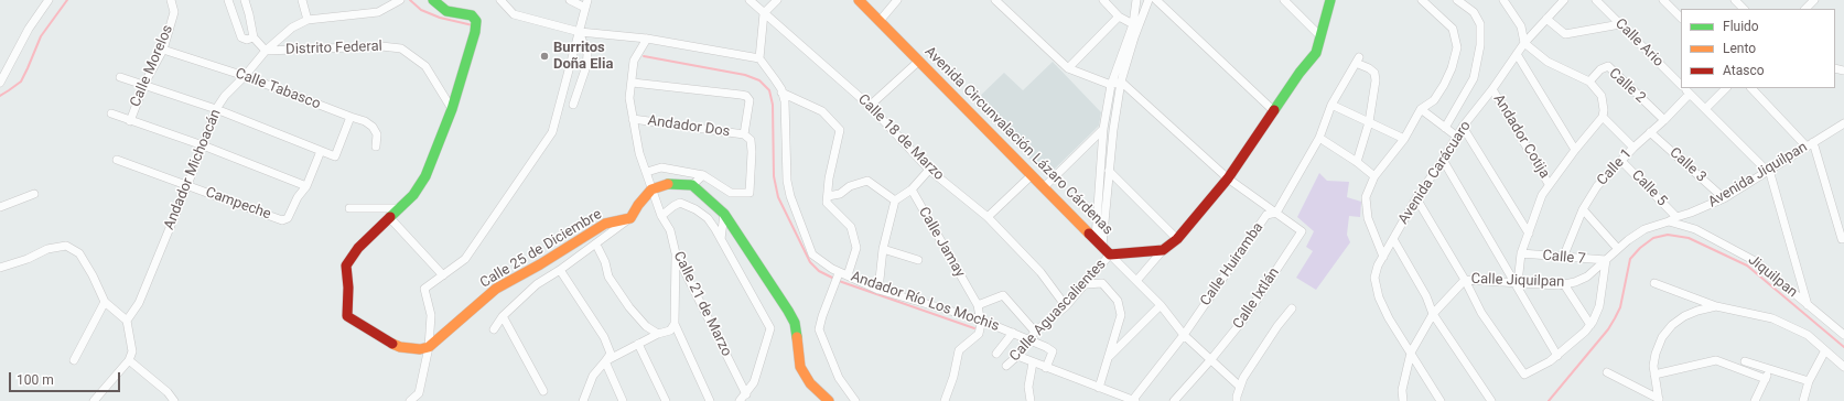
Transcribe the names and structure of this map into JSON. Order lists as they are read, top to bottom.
{
  "streets": {
    "street": [
      "Calle Ario",
      "Distrito Federal",
      "Calle Morelos",
      "Calle 2",
      "Calle Tabasco",
      "Andador Dos",
      "Andador Cotija",
      "Calle 18 de Marzo",
      "Avenida Circunvalación Lázaro Cárdenas",
      "Calle 3",
      "Calle 1",
      "Andador Michoacán",
      "Avenida Carácuaro",
      "Avenida Jiquilpan",
      "Calle 5",
      "Campeche",
      "Calle Jamay",
      "Calle 25 de Diciembre",
      "Calle 7",
      "Calle Huiramba",
      "Jiquilpan",
      "Calle Jiquilpan",
      "Calle Ixtlán",
      "Andador Río Los Mochis",
      "Calle 21 de Marzo",
      "Calle Aguascalientes"
    ]
  },
  "crossings": [
    ["Calle Ario", "Calle 1"],
    ["Calle Ario", "Avenida Jiquilpan"],
    ["Distrito Federal", "Andador Michoacán"],
    ["Calle Morelos", "Calle Tabasco"],
    ["Calle 2", "Calle 1"],
    ["Calle Tabasco", "Andador Michoacán"],
    ["Andador Dos", "Calle 21 de Marzo"],
    ["Andador Cotija", "Avenida Carácuaro"],
    ["Calle 18 de Marzo", "Calle Aguascalientes"],
    ["Avenida Circunvalación Lázaro Cárdenas", "Calle Aguascalientes"],
    ["Calle 3", "Calle 1"],
    ["Calle 3", "Avenida Jiquilpan"],
    ["Calle 1", "Calle 5"],
    ["Calle 1", "Calle 7"],
    ["Andador Michoacán", "Campeche"],
    ["Avenida Carácuaro", "Calle Jiquilpan"],
    ["Avenida Jiquilpan", "Calle 5"],
    ["Avenida Jiquilpan", "Jiquilpan"],
    ["Avenida Jiquilpan", "Calle Jiquilpan"],
    ["Calle 5", "Jiquilpan"],
    ["Calle 5", "Calle Jiquilpan"],
    ["Calle Jamay", "Andador Río Los Mochis"],
    ["Calle 7", "Calle Jiquilpan"],
    ["Calle Huiramba", "Calle Ixtlán"],
    ["Jiquilpan", "Calle Jiquilpan"],
    ["Andador Río Los Mochis", "Calle Aguascalientes"]
  ],
  "places": ["Burritos Doña Elia"],
  "legend": ["Fluido", "Lento", "Atasco"],
  "scale_bar": "100 m"
}
